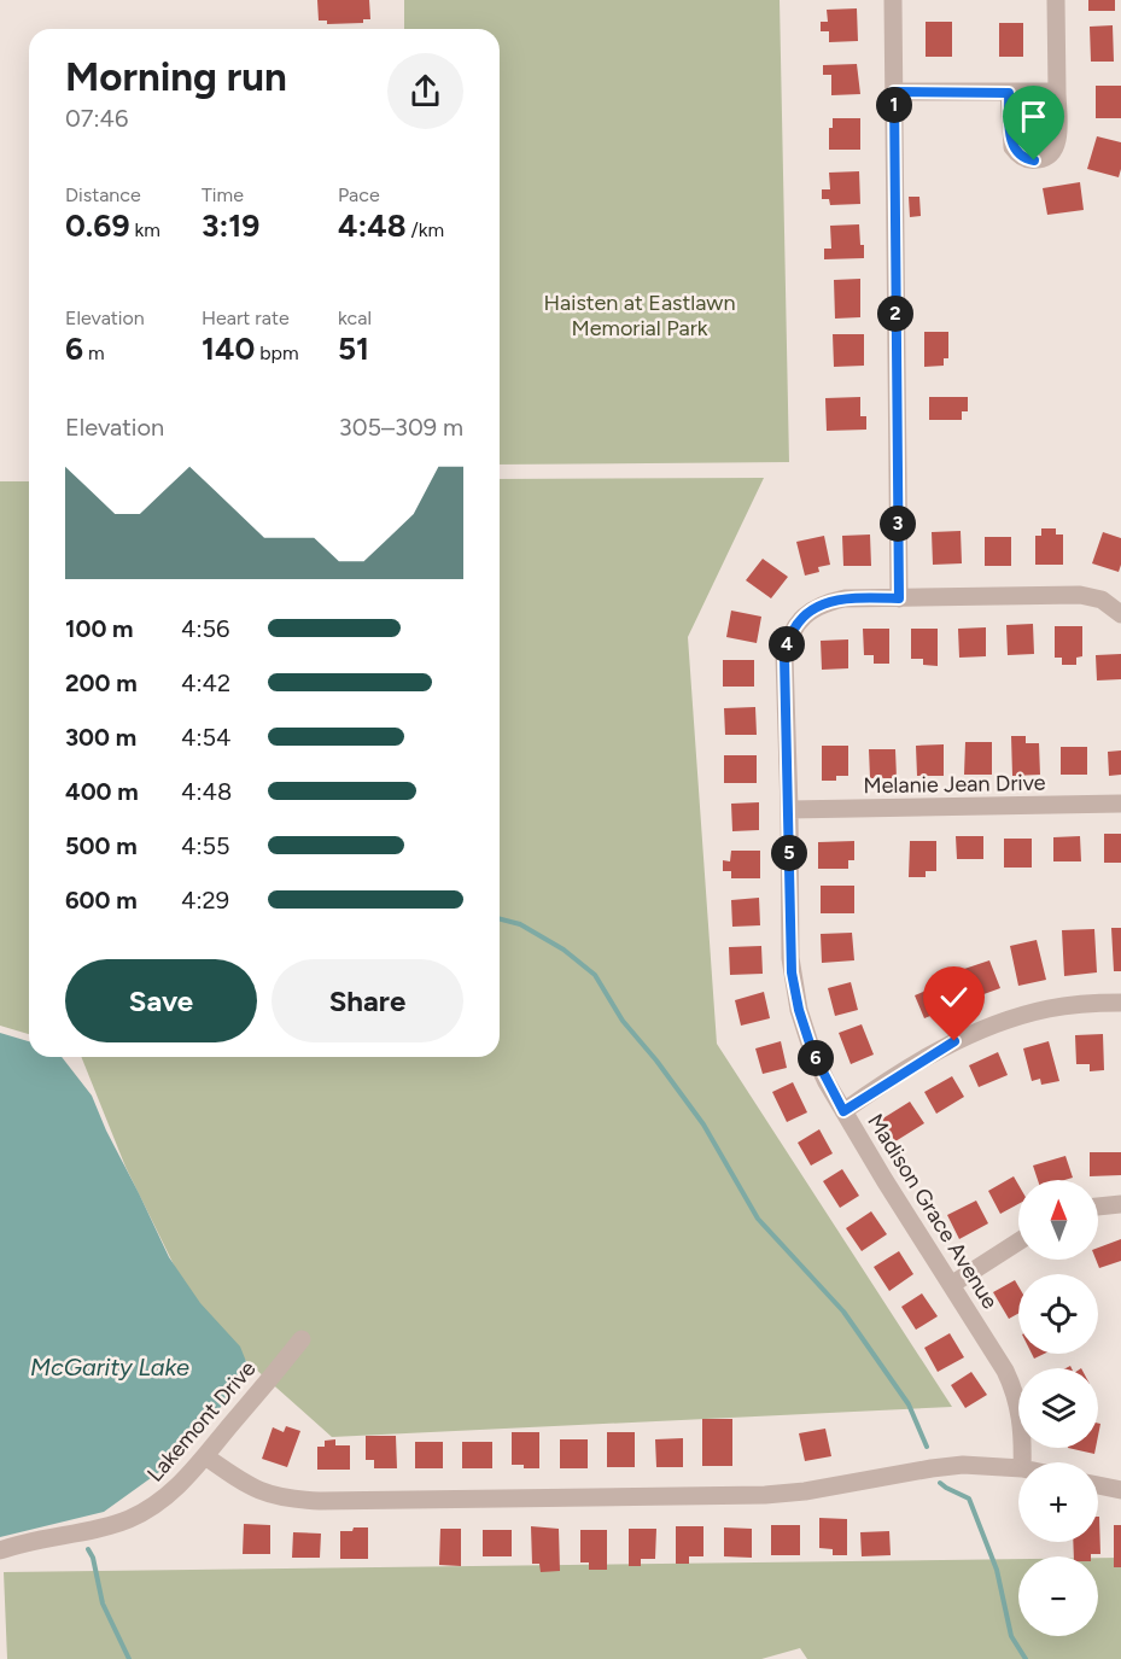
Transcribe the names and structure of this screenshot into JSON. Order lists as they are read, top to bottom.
{
  "streets": {
    "street": ["Melanie Jean Drive", "Madison Grace Avenue", "Lakemont Drive"]
  },
  "crossings": [
    ["Melanie Jean Drive", "Madison Grace Avenue"]
  ],
  "water": ["McGarity Lake"],
  "parks": ["Haisten at Eastlawn Memorial Park"],
  "north": "top",
  "page": {
    "heading": ["Morning run", "07:46"],
    "pins": [
      "1",
      "2",
      "3",
      "4",
      "5",
      "6"
    ],
    "stats": [
      ["Distance", "0.69 km"],
      ["Time", "3:19"],
      ["Pace", "4:48 /km"],
      ["Elevation", "6 m"],
      ["Heart rate", "140 bpm"],
      ["kcal", "51"]
    ],
    "chart": ["Elevation", "305–309 m"],
    "list": [
      {
        "name": "100 m",
        "note": "4:56"
      },
      {
        "name": "200 m",
        "note": "4:42"
      },
      {
        "name": "300 m",
        "note": "4:54"
      },
      {
        "name": "400 m",
        "note": "4:48"
      },
      {
        "name": "500 m",
        "note": "4:55"
      },
      {
        "name": "600 m",
        "note": "4:29"
      }
    ],
    "buttons": ["Save", "Share"],
    "map_buttons": ["+", "−"]
  }
}
